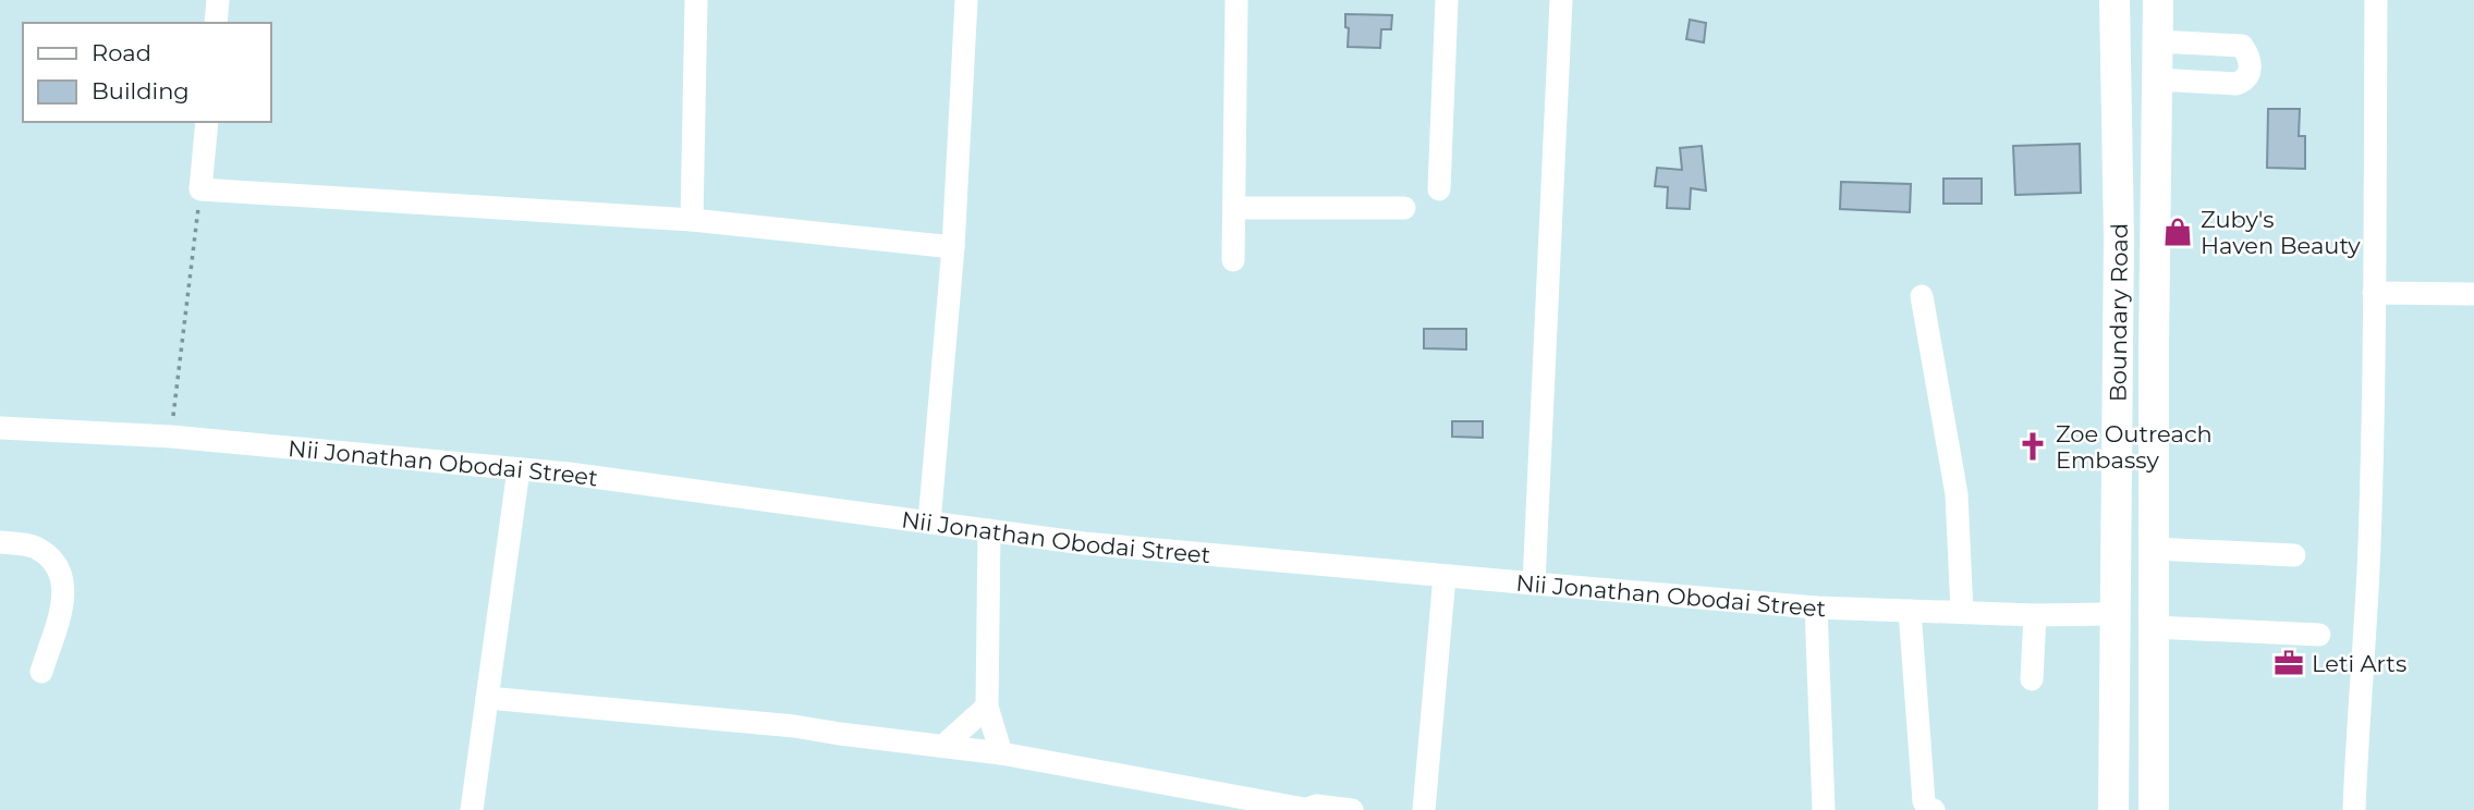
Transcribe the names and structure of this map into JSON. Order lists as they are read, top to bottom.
{
  "streets": {
    "main road": ["Boundary Road"],
    "street": ["Nii Jonathan Obodai Street"]
  },
  "crossings": [
    ["Boundary Road", "Nii Jonathan Obodai Street"]
  ],
  "places": {
    "shop": ["Zuby's Haven Beauty"],
    "church": ["Zoe Outreach Embassy"],
    "office": ["Leti Arts"]
  },
  "legend": ["Road", "Building"]
}
